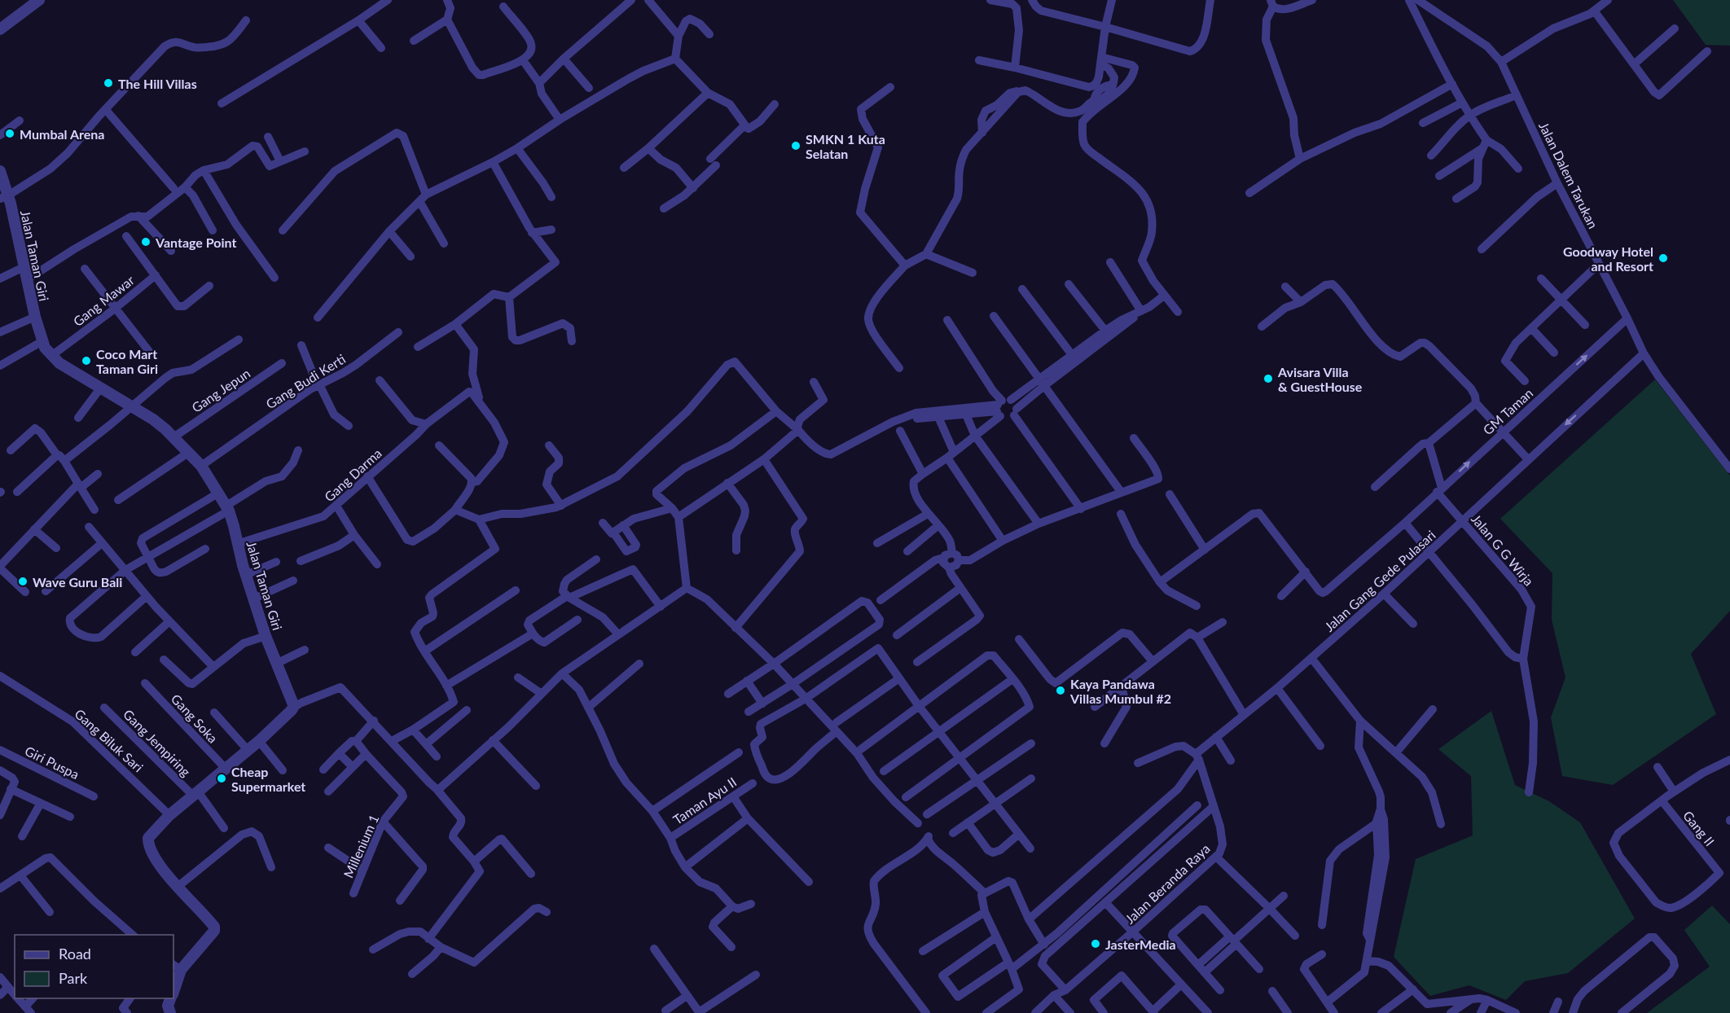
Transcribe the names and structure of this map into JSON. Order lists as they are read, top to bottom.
{
  "streets": {
    "street": [
      "Jalan Dalem Tarukan",
      "Jalan Taman Giri",
      "Gang Mawar",
      "Gang Budi Kerti",
      "Gang Jepun",
      "GM Taman",
      "Gang Darma",
      "Jalan G G Wirja",
      "Jalan Gang Gede Pulasari",
      "Gang Soka",
      "Gang Biluk Sari",
      "Gang Jempiring",
      "Giri Puspa",
      "Taman Ayu II",
      "Gang II",
      "Millenium 1",
      "Jalan Beranda Raya"
    ]
  },
  "crossings": [
    ["Jalan Dalem Tarukan", "GM Taman"],
    ["Jalan Dalem Tarukan", "Jalan Gang Gede Pulasari"],
    ["Jalan Taman Giri", "Gang Mawar"],
    ["Jalan Taman Giri", "Gang Budi Kerti"],
    ["Jalan Taman Giri", "Gang Jepun"],
    ["Jalan Taman Giri", "Gang Darma"],
    ["GM Taman", "Jalan G G Wirja"],
    ["Jalan G G Wirja", "Jalan Gang Gede Pulasari"]
  ],
  "places": [
    "The Hill Villas",
    "Mumbal Arena",
    "SMKN 1 Kuta Selatan",
    "Vantage Point",
    "Goodway Hotel and Resort",
    "Coco Mart Taman Giri",
    "Avisara Villa & GuestHouse",
    "Wave Guru Bali",
    "Kaya Pandawa Villas Mumbul #2",
    "Cheap Supermarket",
    "JasterMedia"
  ],
  "legend": ["Road", "Park"]
}
